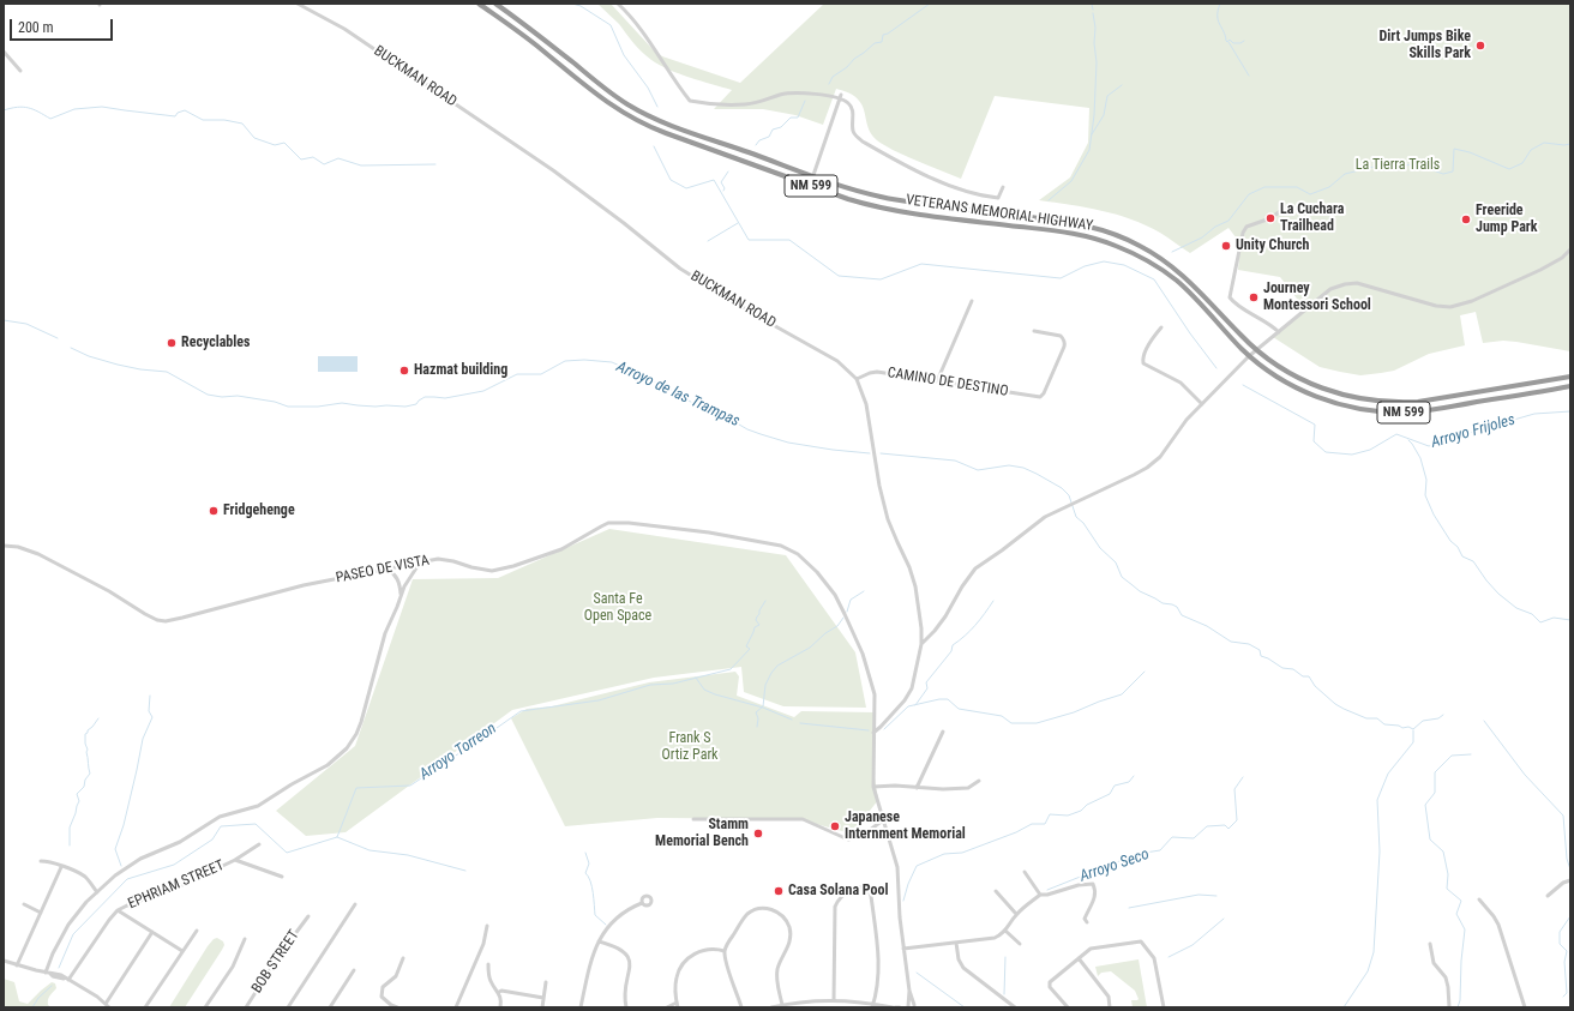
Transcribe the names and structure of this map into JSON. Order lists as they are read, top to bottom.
{
  "streets": {
    "highway": ["NM 599", "VETERANS MEMORIAL HIGHWAY"],
    "street": [
      "BUCKMAN ROAD",
      "CAMINO DE DESTINO",
      "PASEO DE VISTA",
      "EPHRIAM STREET",
      "BOB STREET"
    ]
  },
  "crossings": [
    ["BUCKMAN ROAD", "CAMINO DE DESTINO"],
    ["BUCKMAN ROAD", "PASEO DE VISTA"]
  ],
  "water": [
    "Arroyo de las Trampas",
    "Arroyo Frijoles",
    "Arroyo Torreon",
    "Arroyo Seco"
  ],
  "parks": ["La Tierra Trails", "Santa Fe Open Space", "Frank S Ortiz Park"],
  "places": [
    "Dirt Jumps Bike Skills Park",
    "La Cuchara Trailhead",
    "Freeride Jump Park",
    "Unity Church",
    "Journey Montessori School",
    "Recyclables",
    "Hazmat building",
    "Fridgehenge",
    "Japanese Internment Memorial",
    "Stamm Memorial Bench",
    "Casa Solana Pool"
  ],
  "scale_bar": "200 m"
}
